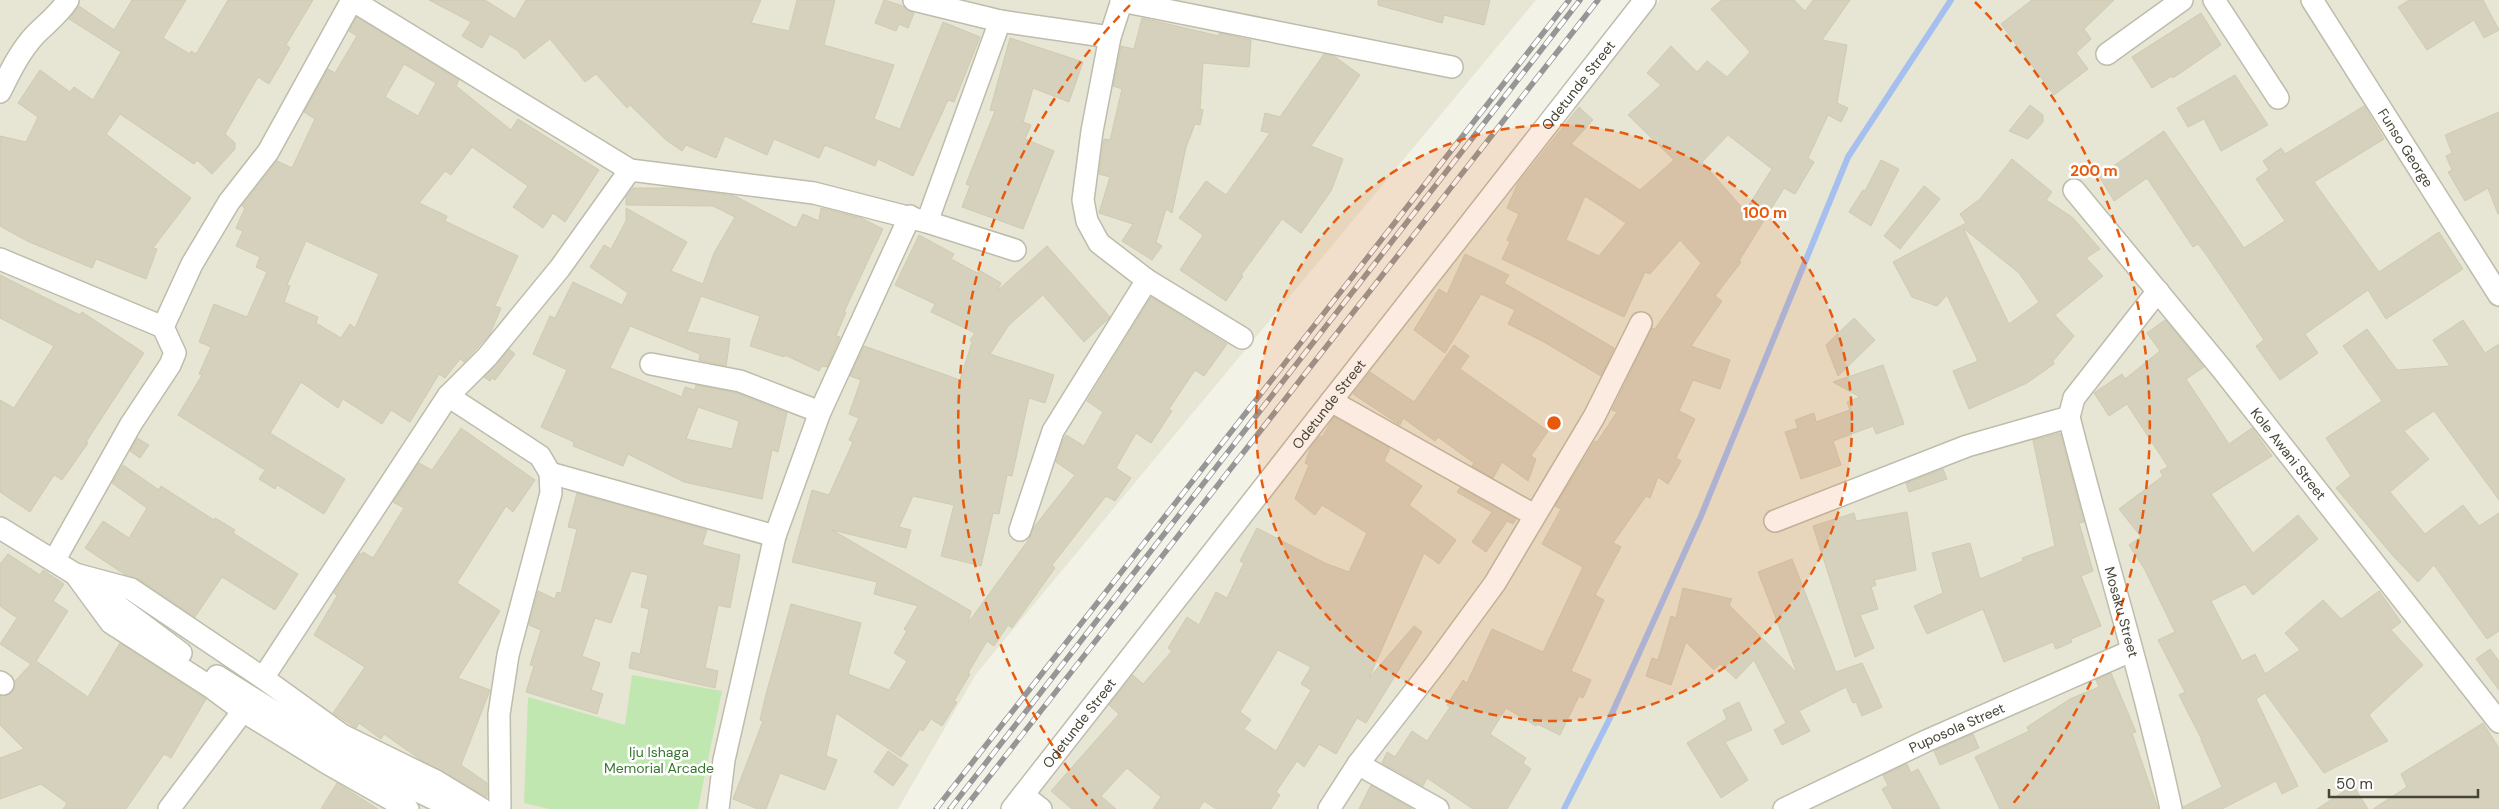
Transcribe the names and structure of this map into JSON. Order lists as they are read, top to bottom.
{
  "streets": {
    "street": [
      "Odetunde Street",
      "Funso George",
      "Kole Awani Street",
      "Mosaku Street",
      "Puposola Street"
    ]
  },
  "crossings": [
    ["Mosaku Street", "Puposola Street"]
  ],
  "parks": ["Iju Ishaga Memorial Arcade"],
  "scale_bar": "50 m",
  "rings": ["200 m", "100 m"]
}
